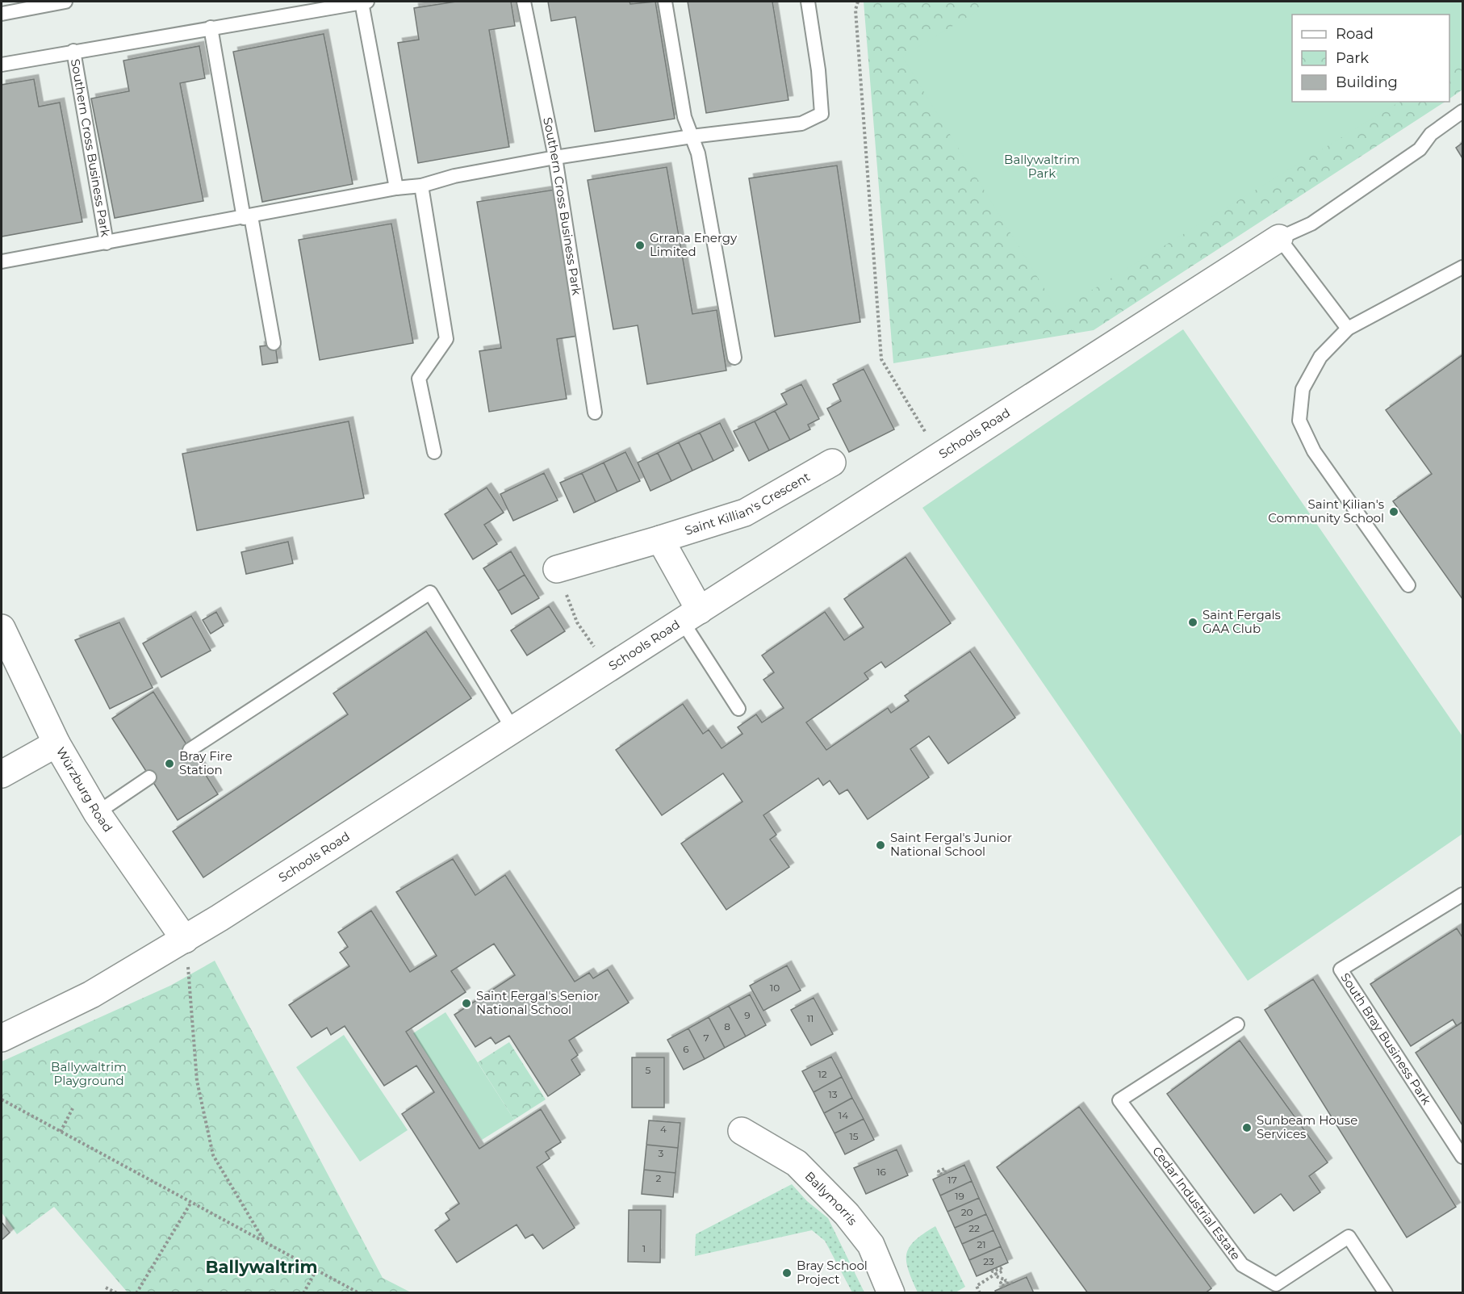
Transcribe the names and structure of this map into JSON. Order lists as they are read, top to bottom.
{
  "streets": {
    "street": [
      "Schools Road",
      "Saint Killian's Crescent",
      "Würzburg Road",
      "Ballymorris"
    ],
    "lane": ["Southern Cross Business Park", "South Bray Business Park", "Cedar Industrial Estate"]
  },
  "crossings": [
    ["Schools Road", "Würzburg Road"]
  ],
  "districts": ["Ballywaltrim"],
  "parks": ["Ballywaltrim Park", "Ballywaltrim Playground"],
  "places": [
    "Grrana Energy Limited",
    "Saint Kilian's Community School",
    "Saint Fergals GAA Club",
    "Bray Fire Station",
    "Saint Fergal's Junior National School",
    "Saint Fergal's Senior National School",
    "Sunbeam House Services",
    "Bray School Project"
  ],
  "house_numbers": [
    "10",
    "9",
    "11",
    "8",
    "7",
    "6",
    "5",
    "12",
    "13",
    "14",
    "4",
    "15",
    "3",
    "16",
    "2",
    "17",
    "19",
    "20",
    "22",
    "21",
    "1",
    "23"
  ],
  "legend": ["Road", "Park", "Building"]
}
